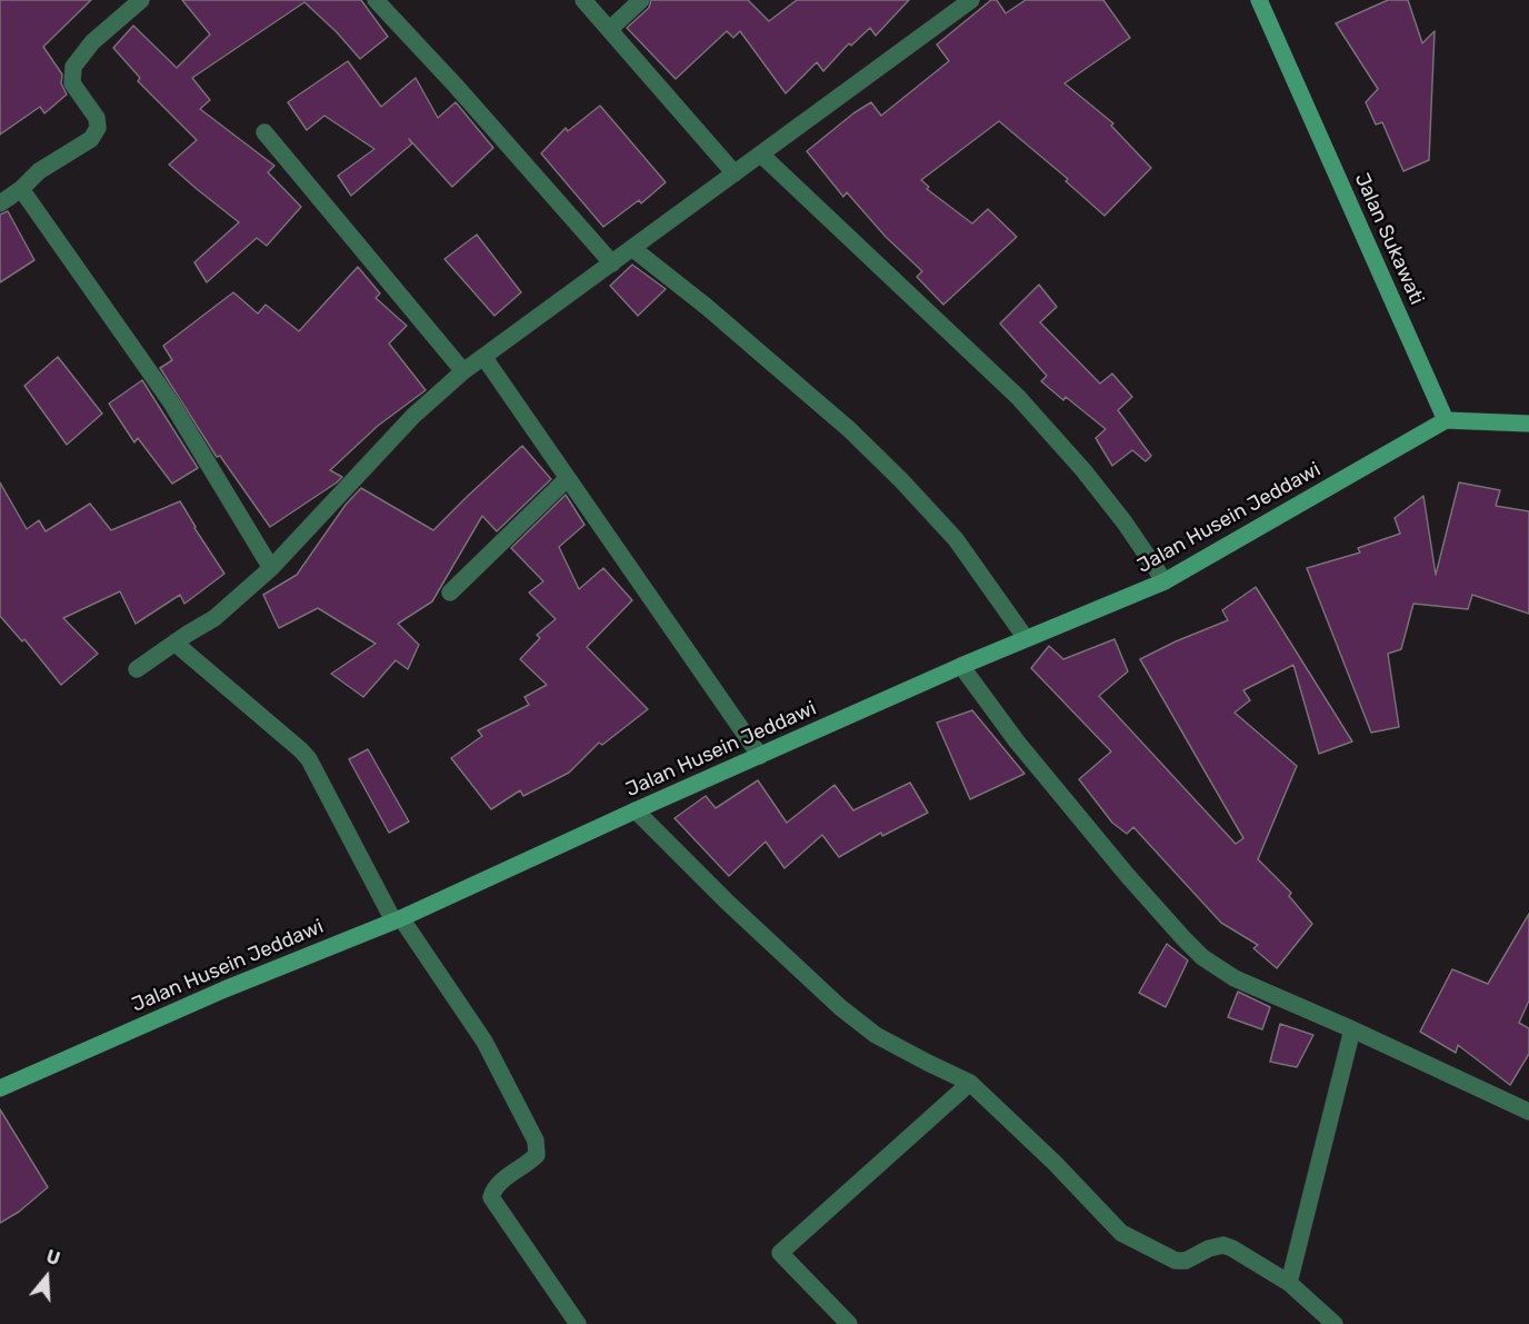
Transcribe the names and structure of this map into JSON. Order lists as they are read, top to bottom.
{
  "streets": {
    "street": ["Jalan Sukawati", "Jalan Husein Jeddawi"]
  },
  "crossings": [
    ["Jalan Sukawati", "Jalan Husein Jeddawi"]
  ],
  "north": "top"
}
